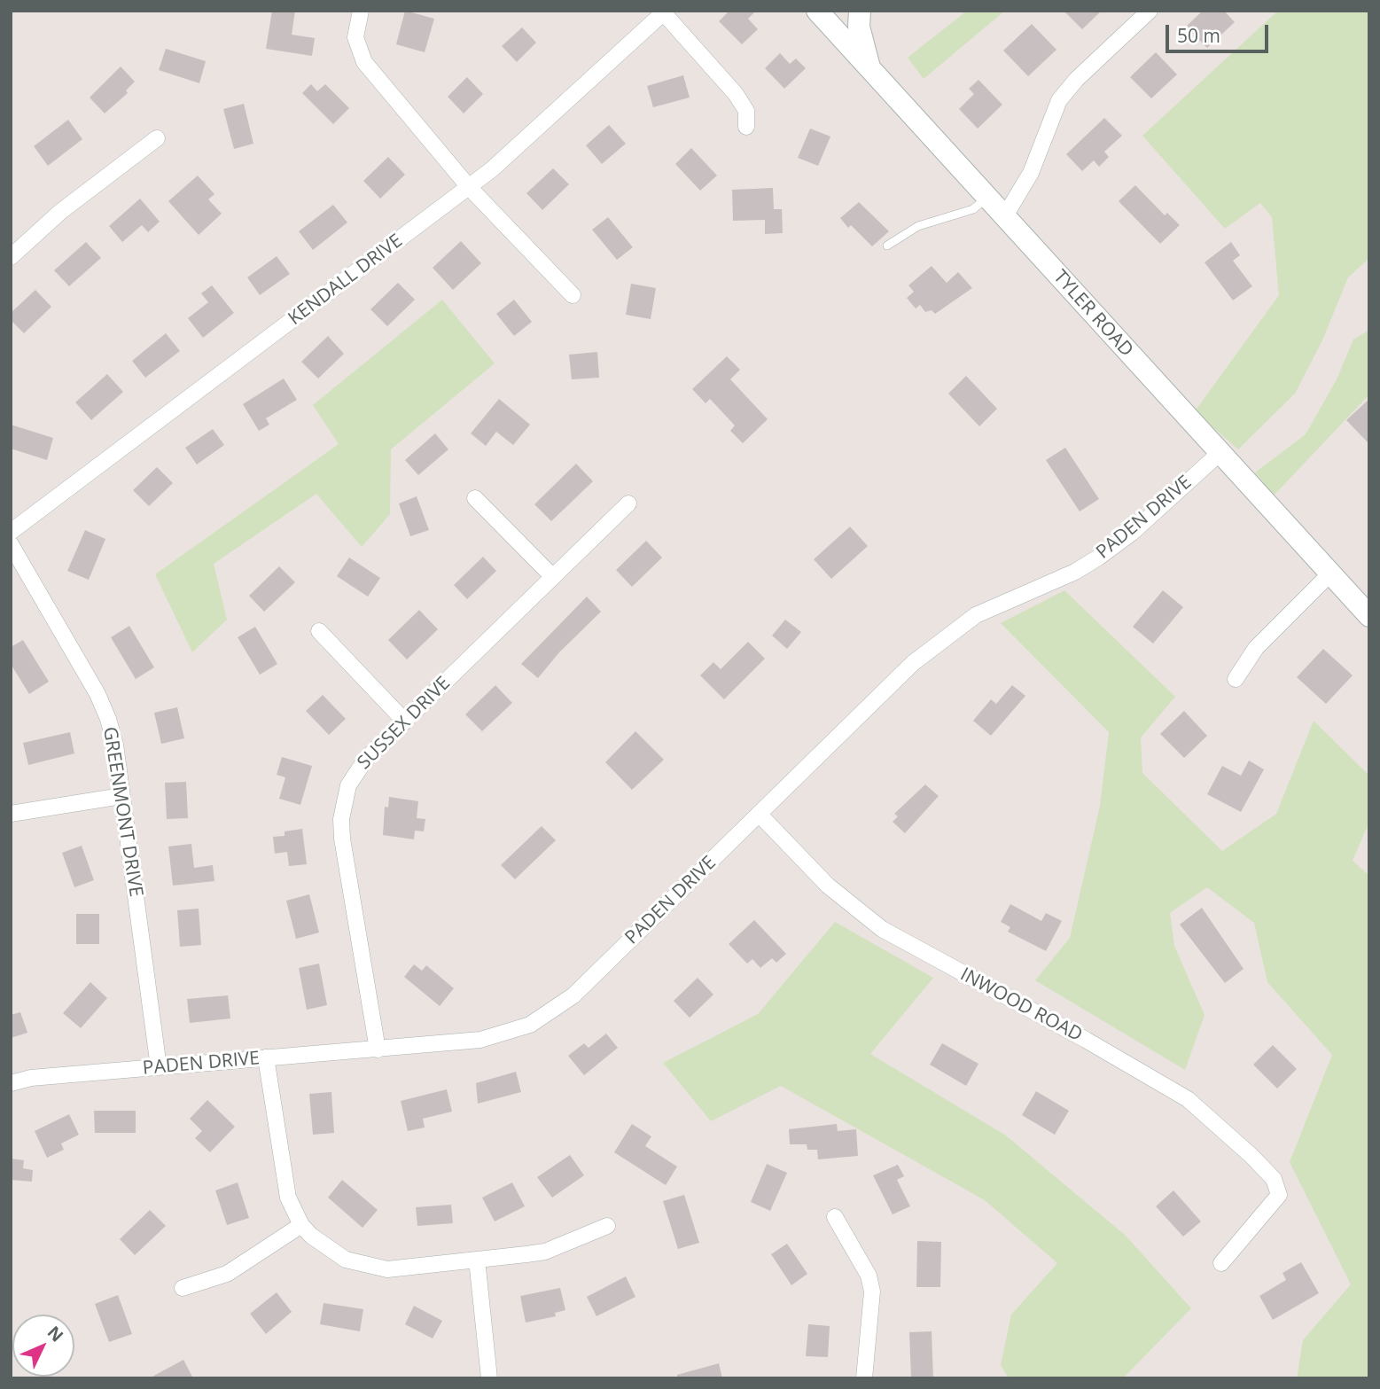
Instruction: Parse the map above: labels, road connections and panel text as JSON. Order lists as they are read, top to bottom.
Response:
{
  "streets": {
    "street": [
      "KENDALL DRIVE",
      "TYLER ROAD",
      "PADEN DRIVE",
      "SUSSEX DRIVE",
      "GREENMONT DRIVE",
      "INWOOD ROAD"
    ]
  },
  "crossings": [
    ["TYLER ROAD", "PADEN DRIVE"],
    ["PADEN DRIVE", "SUSSEX DRIVE"],
    ["PADEN DRIVE", "GREENMONT DRIVE"],
    ["PADEN DRIVE", "INWOOD ROAD"]
  ],
  "scale_bar": "50 m",
  "north": "top right"
}
